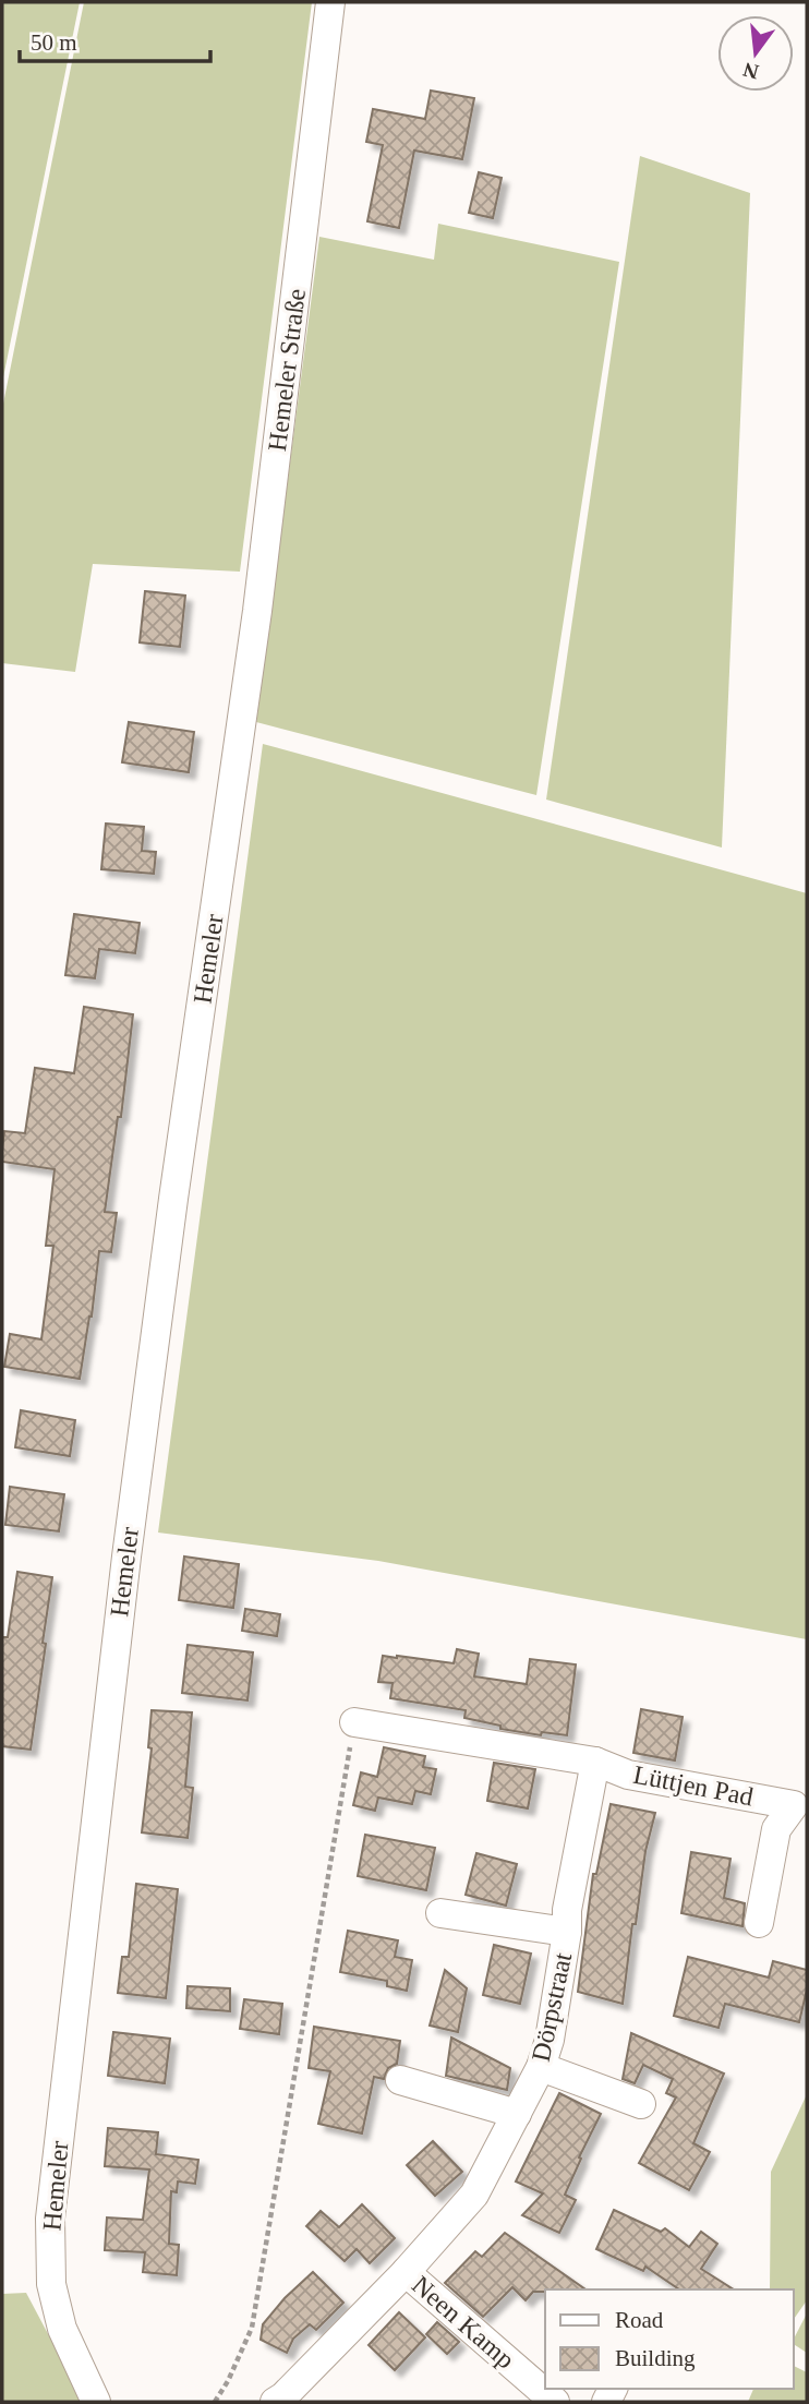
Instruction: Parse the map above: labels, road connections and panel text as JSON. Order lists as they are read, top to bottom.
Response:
{
  "streets": {
    "street": [
      "Hemeler Straße",
      "Hemeler",
      "Lüttjen Pad",
      "Dörpstraat",
      "Neen Kamp"
    ]
  },
  "crossings": [
    ["Hemeler Straße", "Hemeler"],
    ["Lüttjen Pad", "Dörpstraat"],
    ["Dörpstraat", "Neen Kamp"]
  ],
  "legend": ["Road", "Building"],
  "scale_bar": "50 m",
  "north": "bottom"
}
